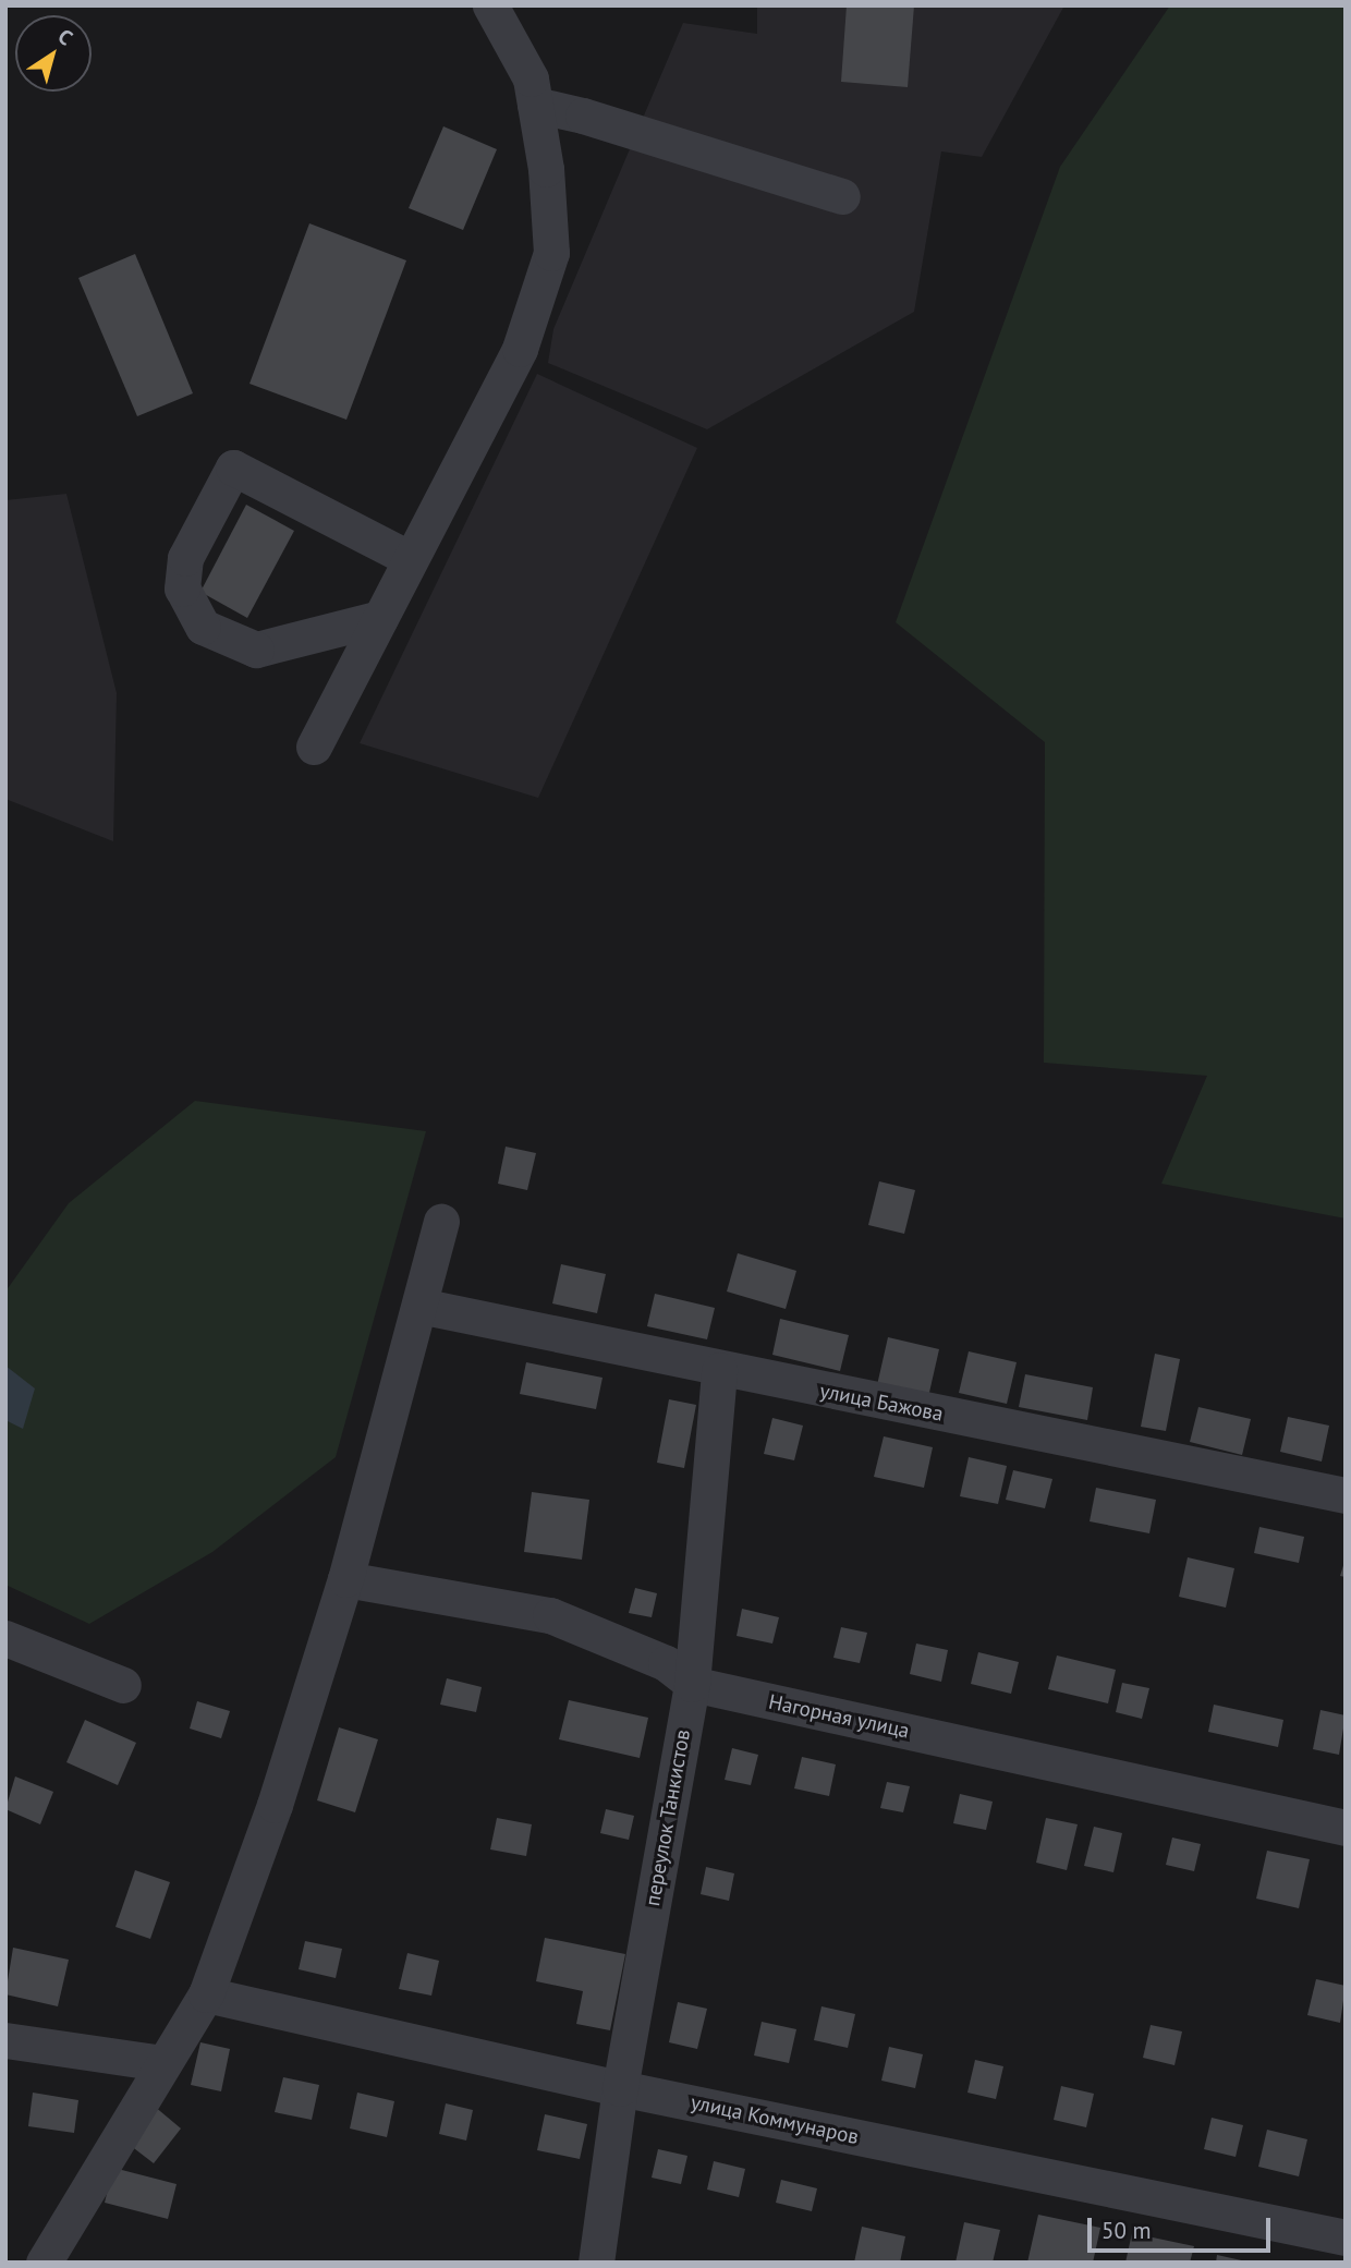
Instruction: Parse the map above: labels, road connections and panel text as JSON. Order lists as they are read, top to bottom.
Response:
{
  "streets": {
    "street": [
      "улица Бажова",
      "Нагорная улица",
      "переулок Танкистов",
      "улица Коммунаров"
    ]
  },
  "crossings": [
    ["улица Бажова", "переулок Танкистов"],
    ["Нагорная улица", "переулок Танкистов"],
    ["переулок Танкистов", "улица Коммунаров"]
  ],
  "scale_bar": "50 m",
  "north": "top right"
}
